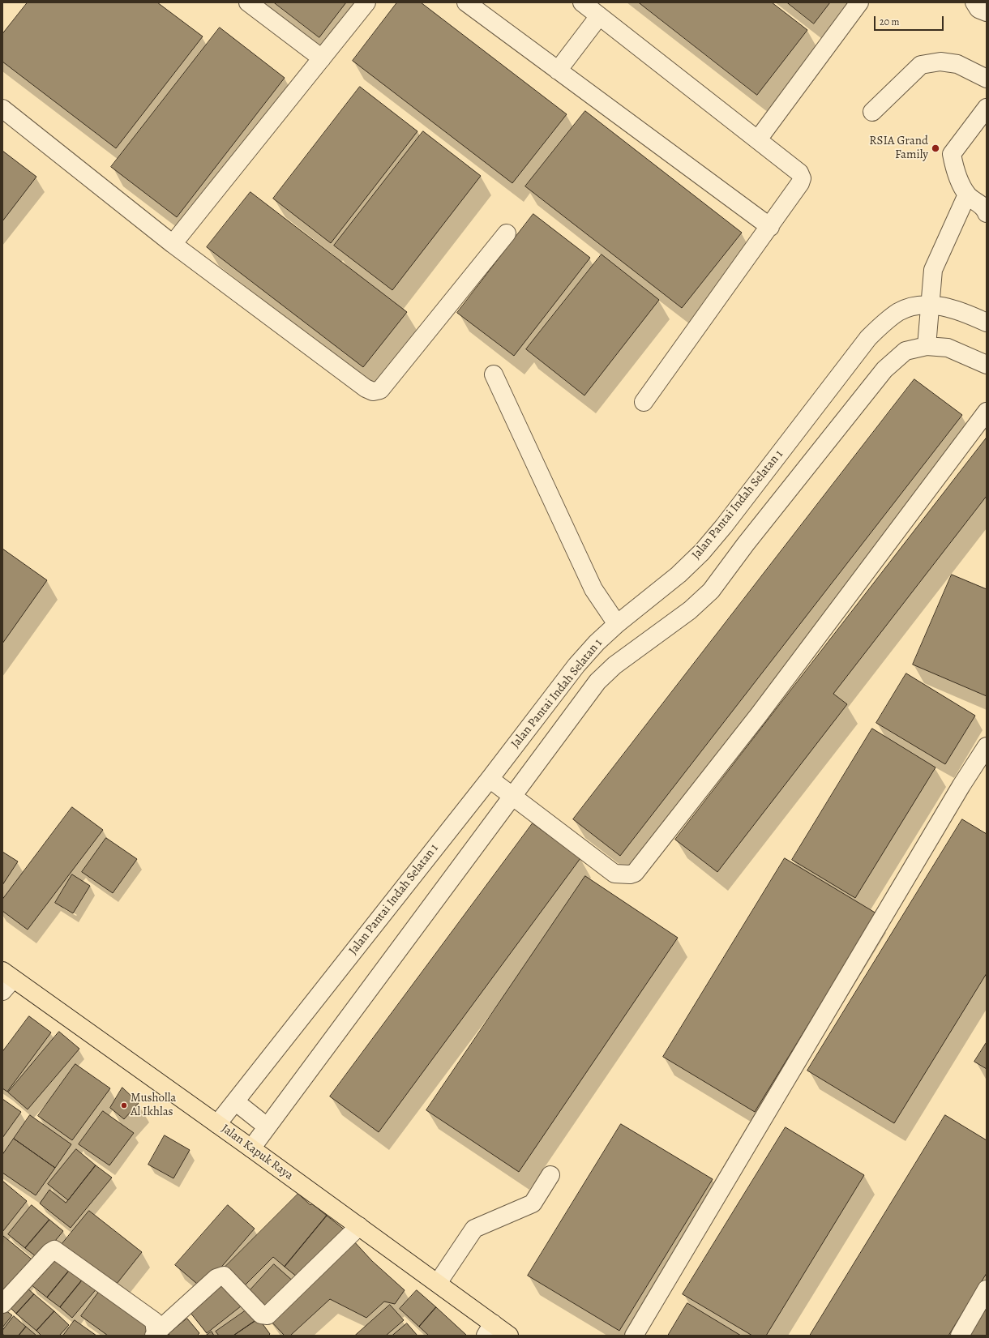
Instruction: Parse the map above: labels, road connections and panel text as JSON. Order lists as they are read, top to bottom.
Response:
{
  "streets": {
    "main road": ["Jalan Kapuk Raya"],
    "street": ["Jalan Pantai Indah Selatan 1"]
  },
  "crossings": [
    ["Jalan Pantai Indah Selatan 1", "Jalan Kapuk Raya"]
  ],
  "places": ["RSIA Grand Family", "Musholla Al Ikhlas"],
  "scale_bar": "20 m"
}
